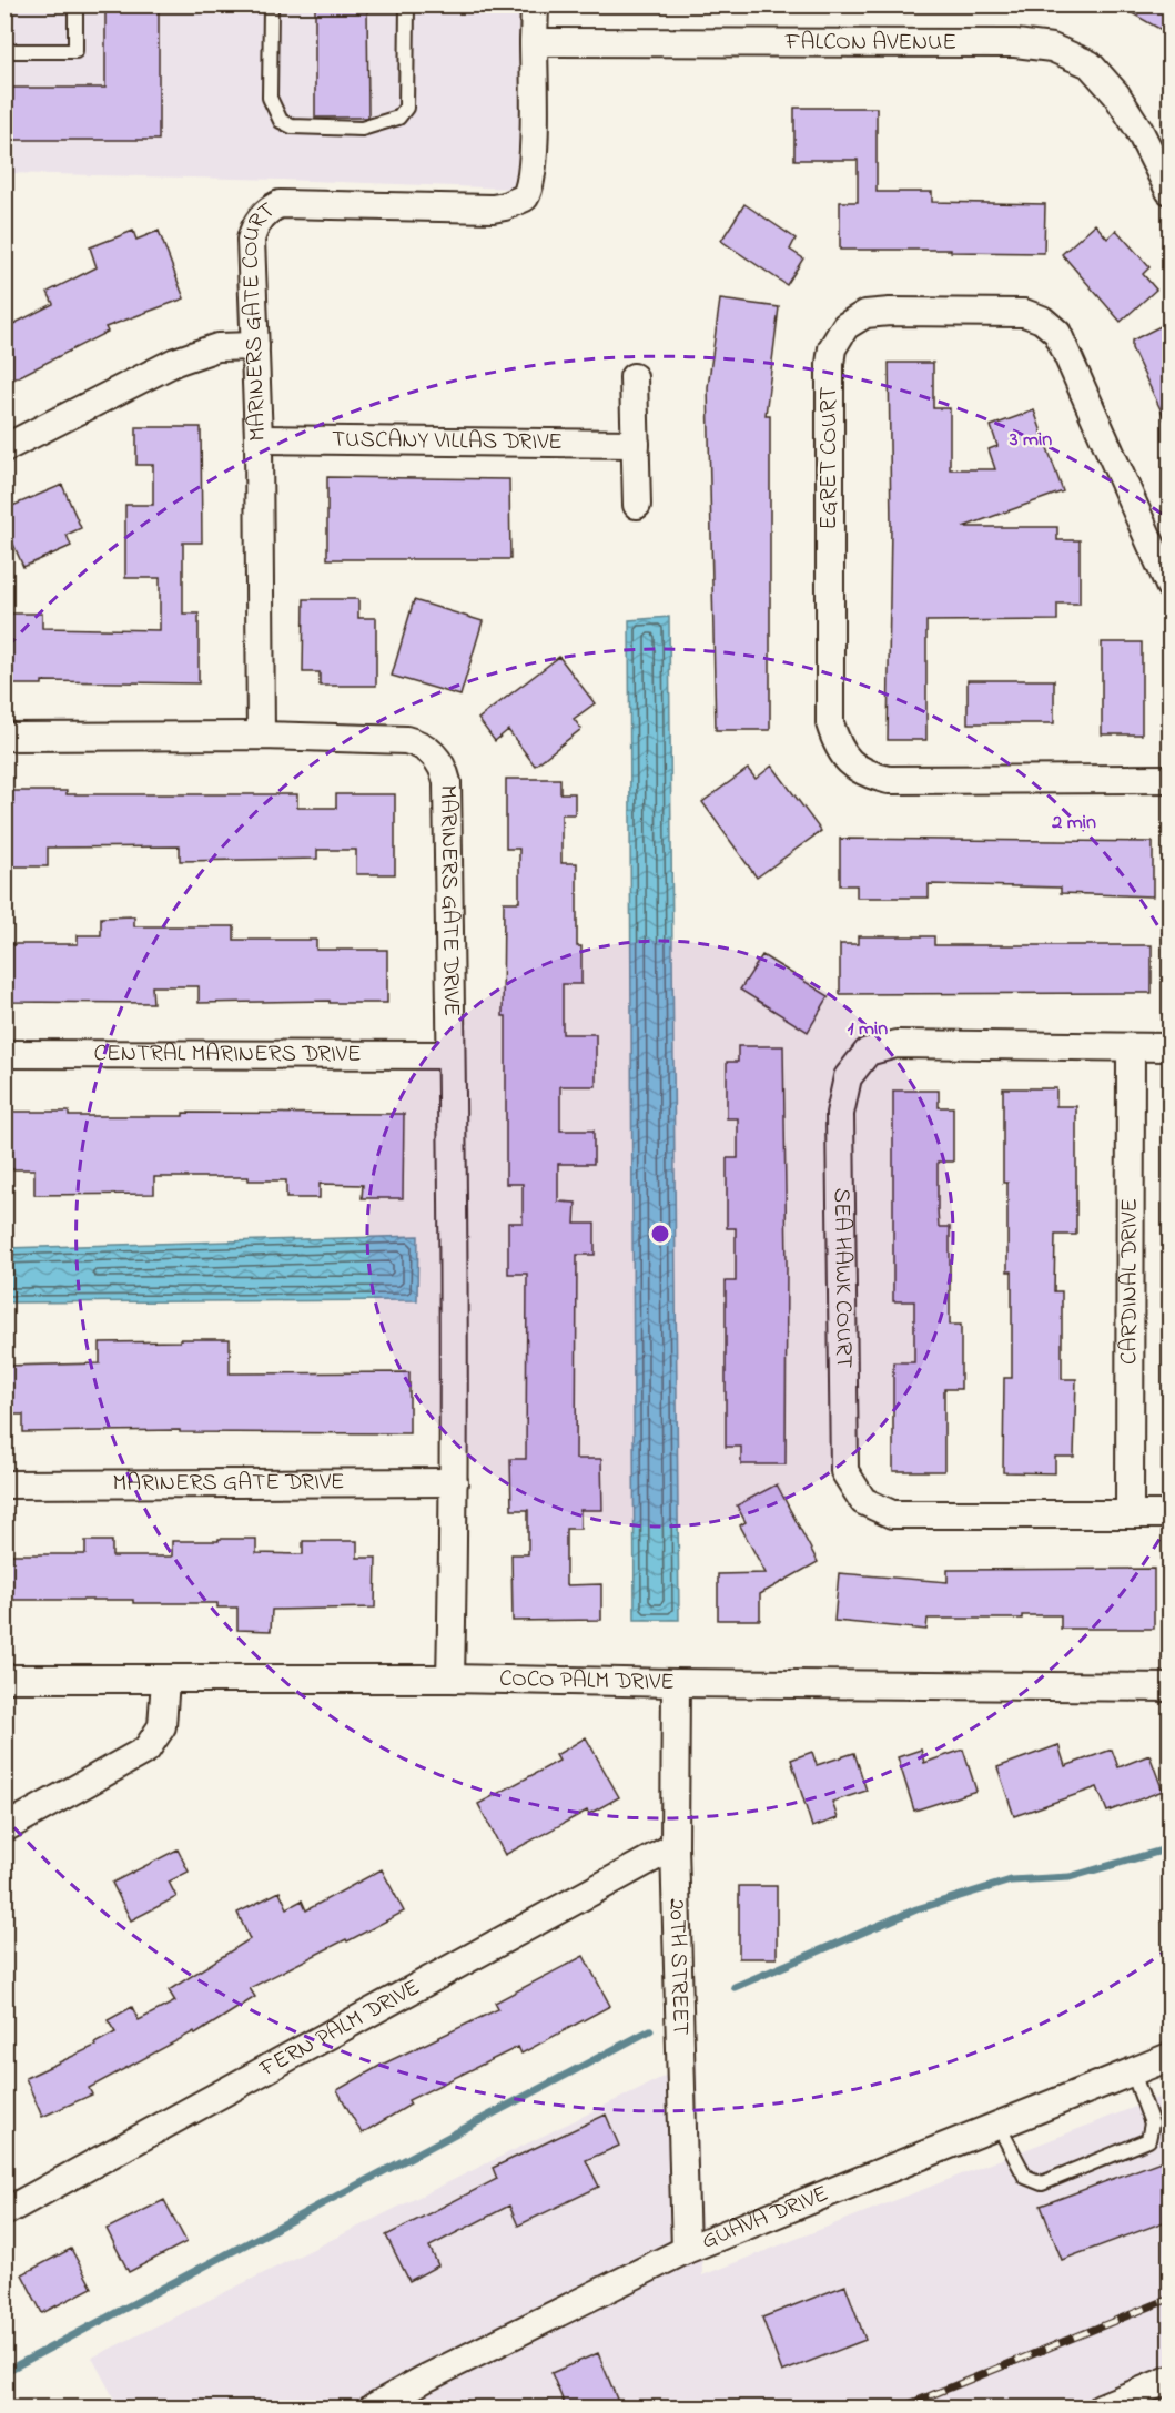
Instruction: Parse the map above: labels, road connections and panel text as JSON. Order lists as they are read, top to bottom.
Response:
{
  "streets": {
    "street": [
      "FALCON AVENUE",
      "MARINERS GATE COURT",
      "TUSCANY VILLAS DRIVE",
      "EGRET COURT",
      "MARINERS GATE DRIVE",
      "CENTRAL MARINERS DRIVE",
      "SEA HAWK COURT",
      "CARDINAL DRIVE",
      "COCO PALM DRIVE",
      "20TH STREET",
      "FERN PALM DRIVE",
      "GUAVA DRIVE"
    ]
  },
  "crossings": [
    ["FALCON AVENUE", "MARINERS GATE COURT"],
    ["MARINERS GATE COURT", "TUSCANY VILLAS DRIVE"],
    ["MARINERS GATE COURT", "MARINERS GATE DRIVE"],
    ["MARINERS GATE DRIVE", "CENTRAL MARINERS DRIVE"],
    ["MARINERS GATE DRIVE", "COCO PALM DRIVE"],
    ["SEA HAWK COURT", "CARDINAL DRIVE"],
    ["COCO PALM DRIVE", "20TH STREET"],
    ["20TH STREET", "FERN PALM DRIVE"],
    ["20TH STREET", "GUAVA DRIVE"]
  ],
  "rings": ["3 min", "2 min", "1 min"]
}
